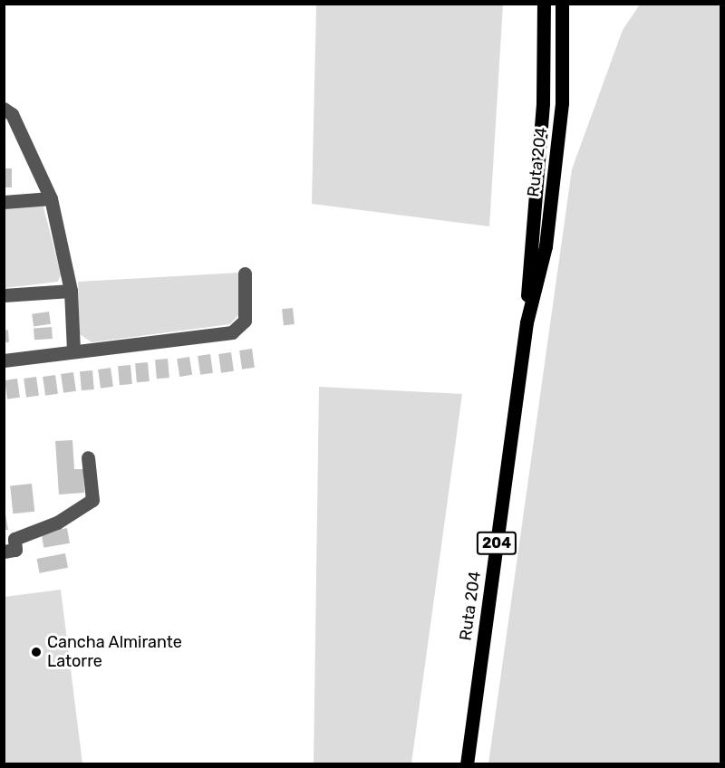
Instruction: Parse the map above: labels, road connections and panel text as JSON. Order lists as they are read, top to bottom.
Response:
{
  "streets": {
    "main road": ["Ruta 204", "204"]
  },
  "places": ["Cancha Almirante Latorre"]
}
